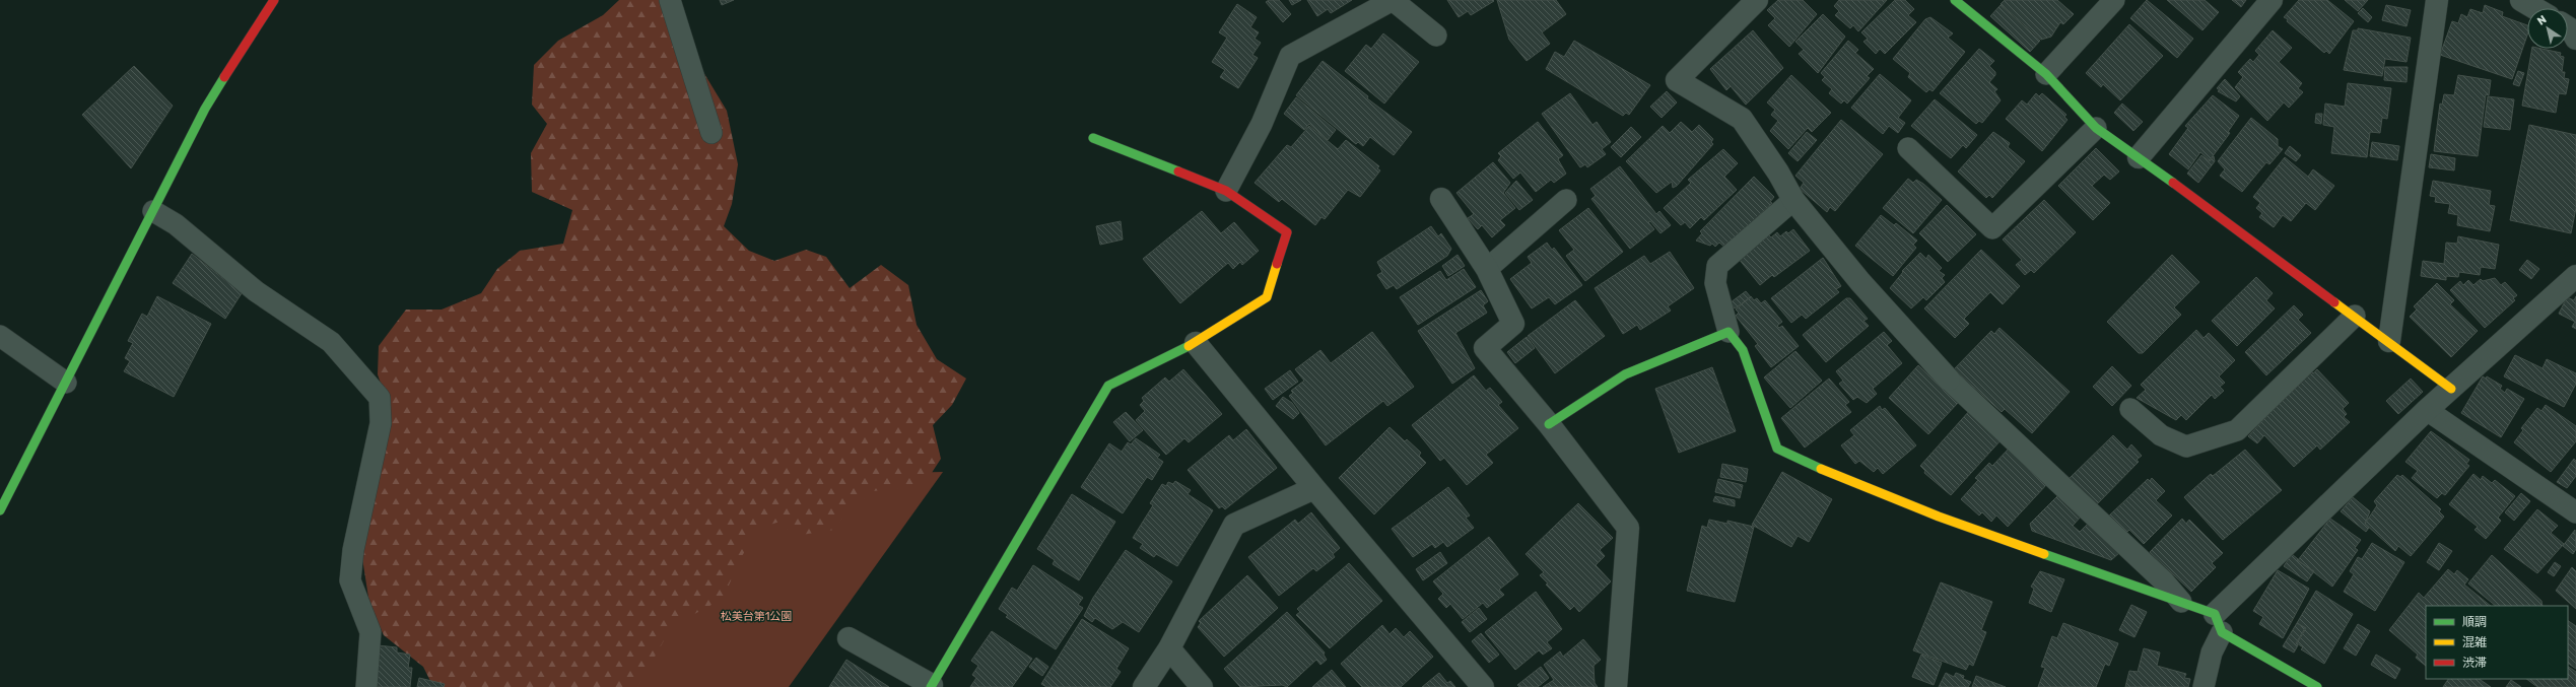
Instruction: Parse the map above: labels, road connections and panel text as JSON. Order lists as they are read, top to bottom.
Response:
{
  "parks": ["松美台第1公園"],
  "legend": ["順調", "混雑", "渋滞"],
  "north": "top left"
}
